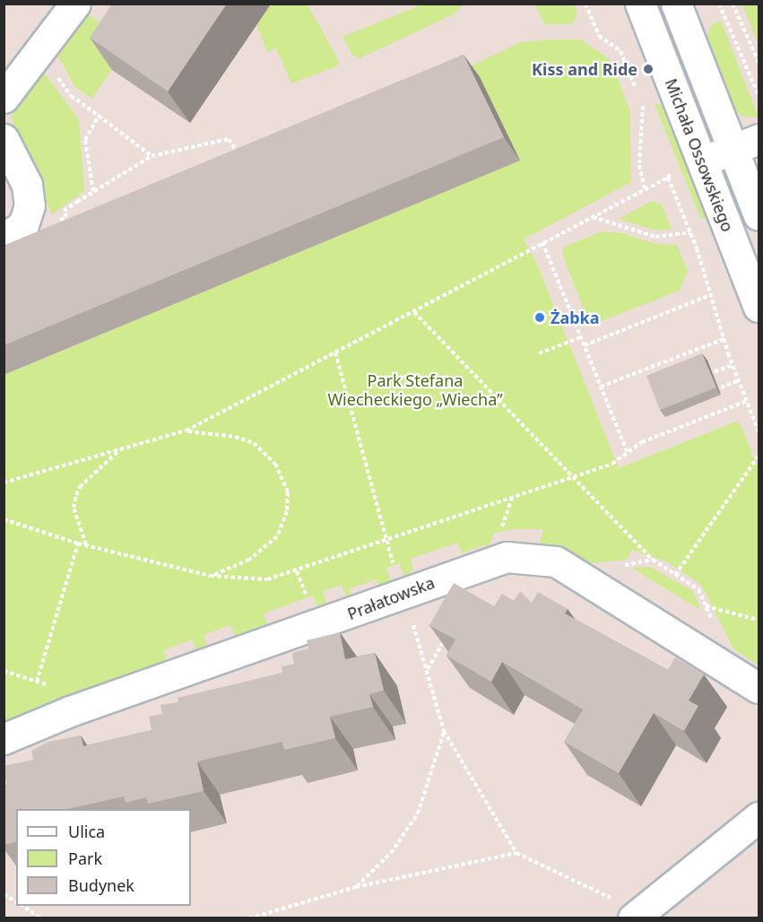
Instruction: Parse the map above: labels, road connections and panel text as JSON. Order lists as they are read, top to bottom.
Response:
{
  "streets": {
    "street": ["Michała Ossowskiego", "Prałatowska"]
  },
  "parks": ["Park Stefana Wiecheckiego „Wiecha”"],
  "places": ["Kiss and Ride", "Żabka"],
  "legend": ["Ulica", "Park", "Budynek"]
}
